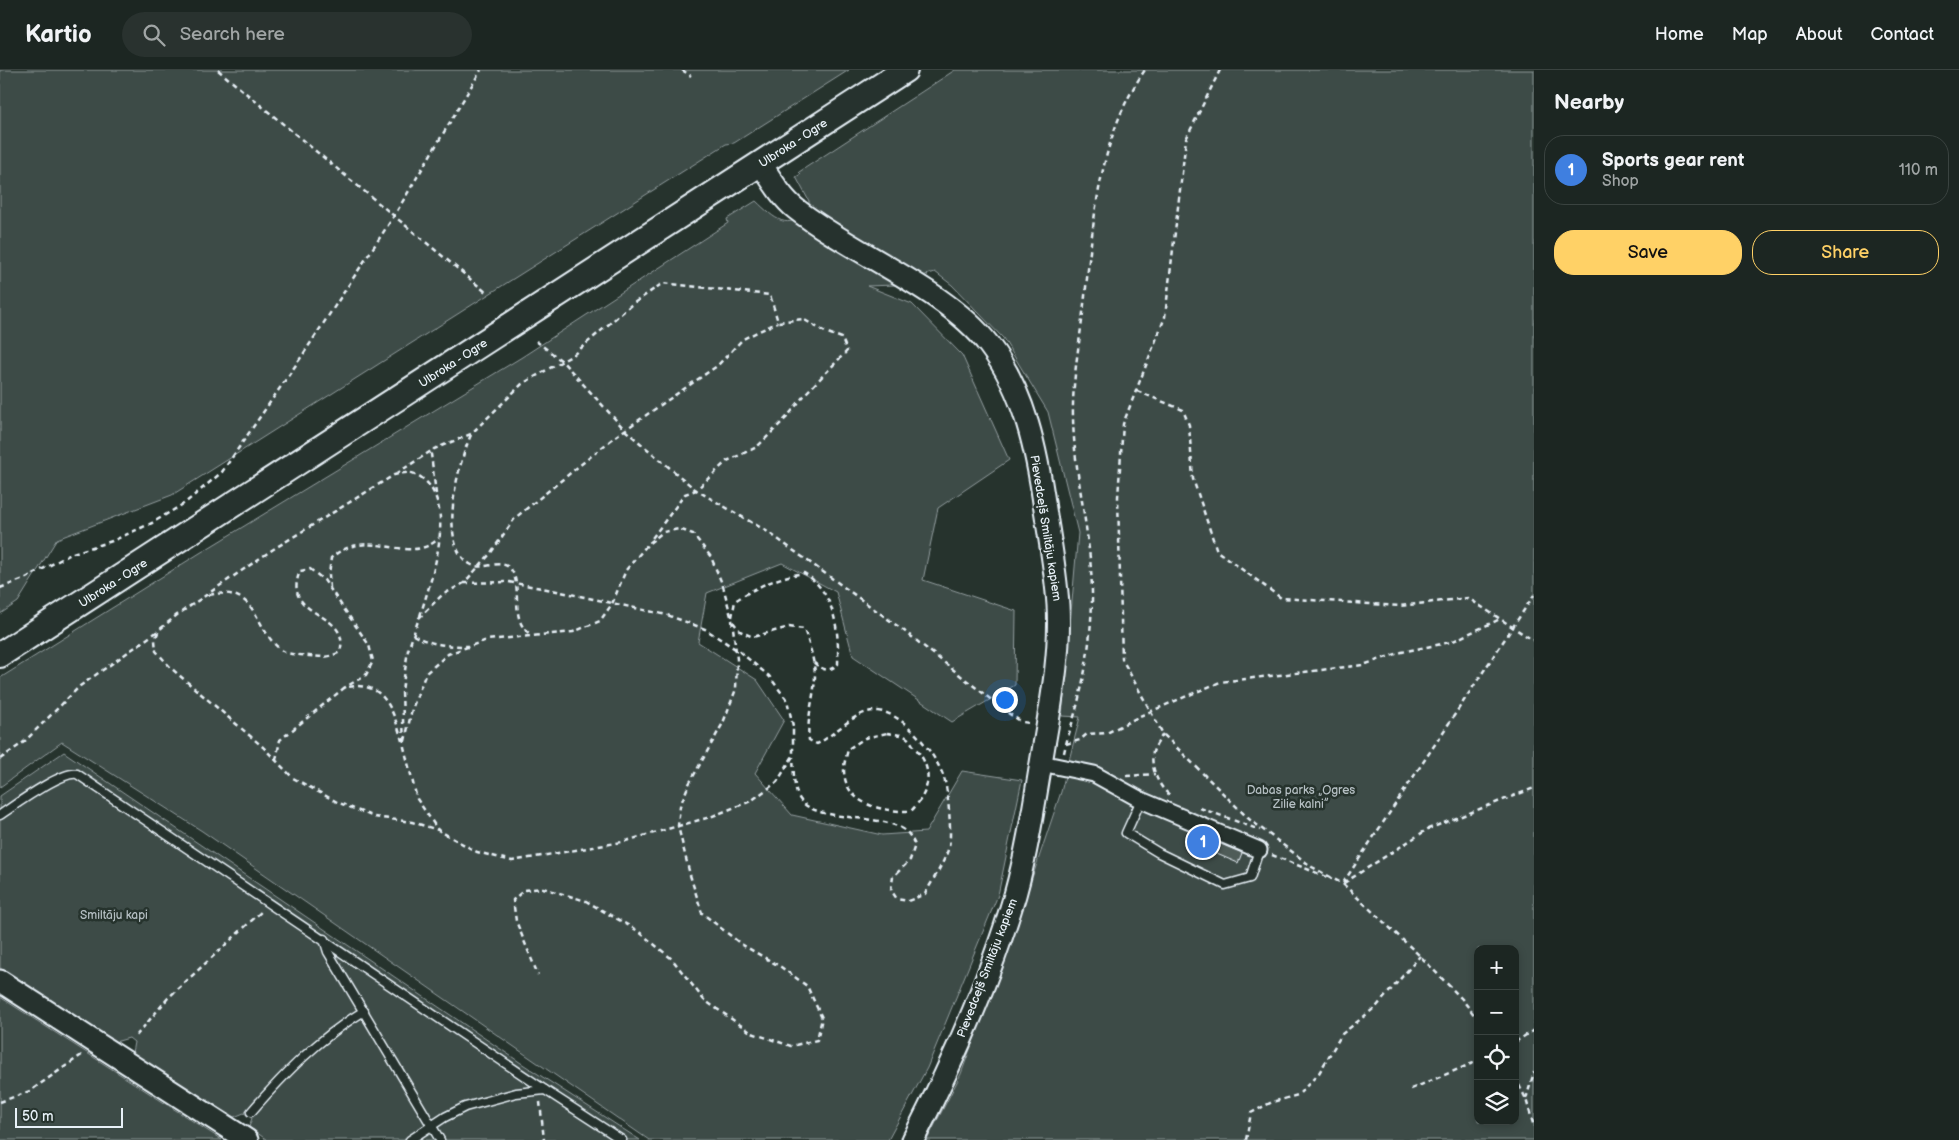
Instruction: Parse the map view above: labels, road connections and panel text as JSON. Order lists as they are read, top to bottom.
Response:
{
  "streets": {
    "main road": ["Ulbroka - Ogre"],
    "street": ["Pievedceļš Smiltāju kapiem"]
  },
  "crossings": [
    ["Ulbroka - Ogre", "Pievedceļš Smiltāju kapiem"]
  ],
  "parks": ["Dabas parks „Ogres Zilie kalni”", "Smiltāju kapi"],
  "scale_bar": "50 m",
  "page": {
    "header": "Kartio",
    "search": "Search here",
    "nav": [
      "Home",
      "Map",
      "About",
      "Contact"
    ],
    "heading": "Nearby",
    "list": [
      {
        "mark": "1",
        "name": "Sports gear rent",
        "note": "Shop",
        "value": "110 m"
      }
    ],
    "buttons": ["Save", "Share"],
    "pins": "1",
    "map_buttons": ["+", "−"],
    "scale": "50 m"
  }
}
